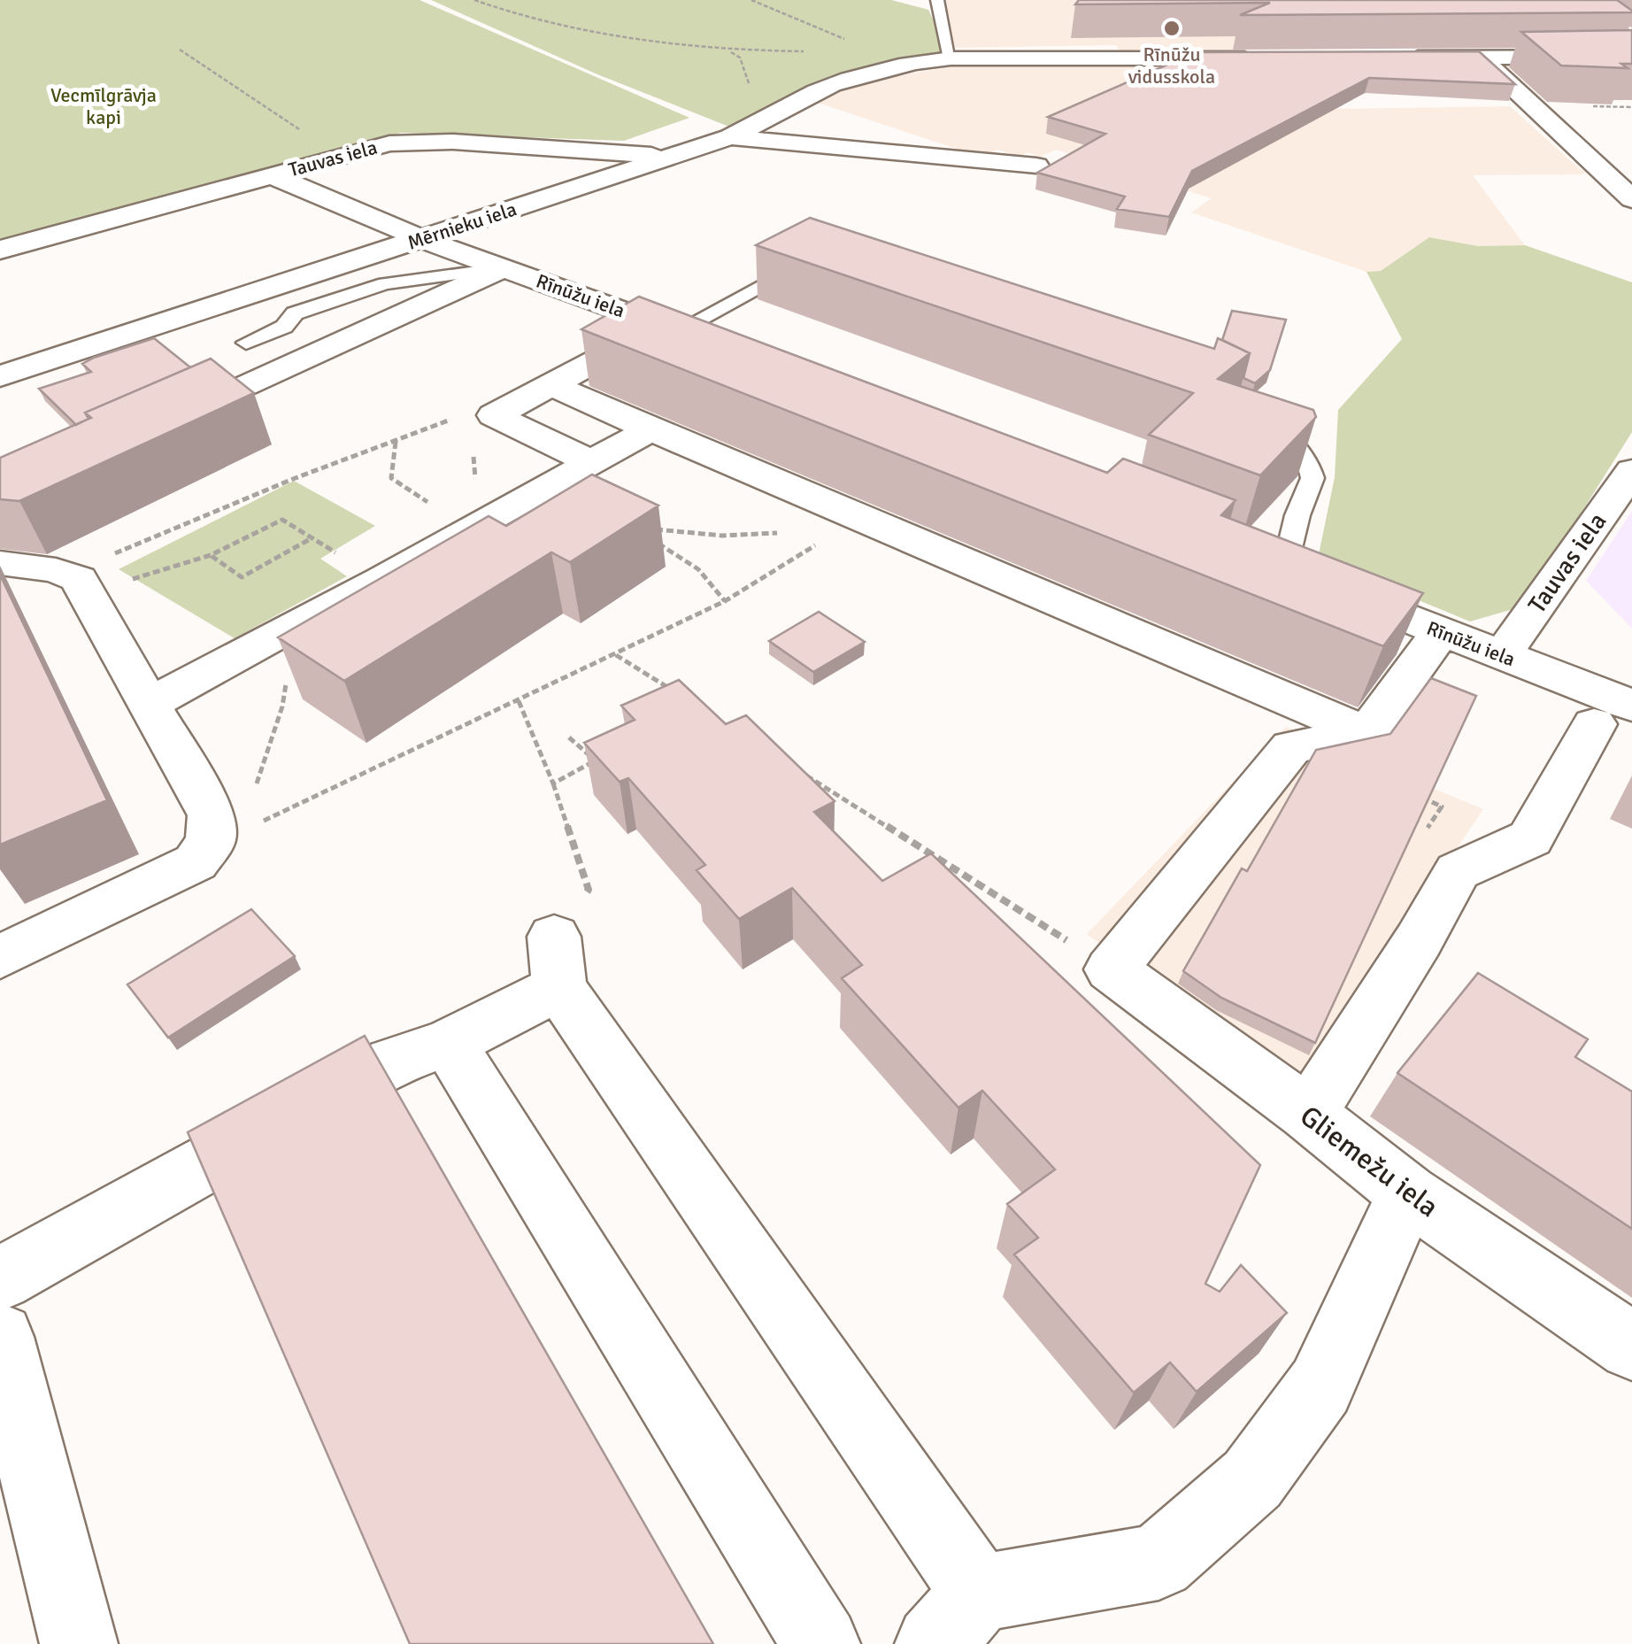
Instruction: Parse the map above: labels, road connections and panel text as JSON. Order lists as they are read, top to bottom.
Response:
{
  "streets": {
    "street": [
      "Tauvas iela",
      "Mērnieku iela",
      "Rīnūžu iela",
      "Gliemežu iela"
    ]
  },
  "crossings": [
    ["Tauvas iela", "Mērnieku iela"],
    ["Tauvas iela", "Rīnūžu iela"],
    ["Mērnieku iela", "Rīnūžu iela"]
  ],
  "parks": ["Vecmīlgrāvja kapi"],
  "places": ["Rīnūžu vidusskola"]
}
